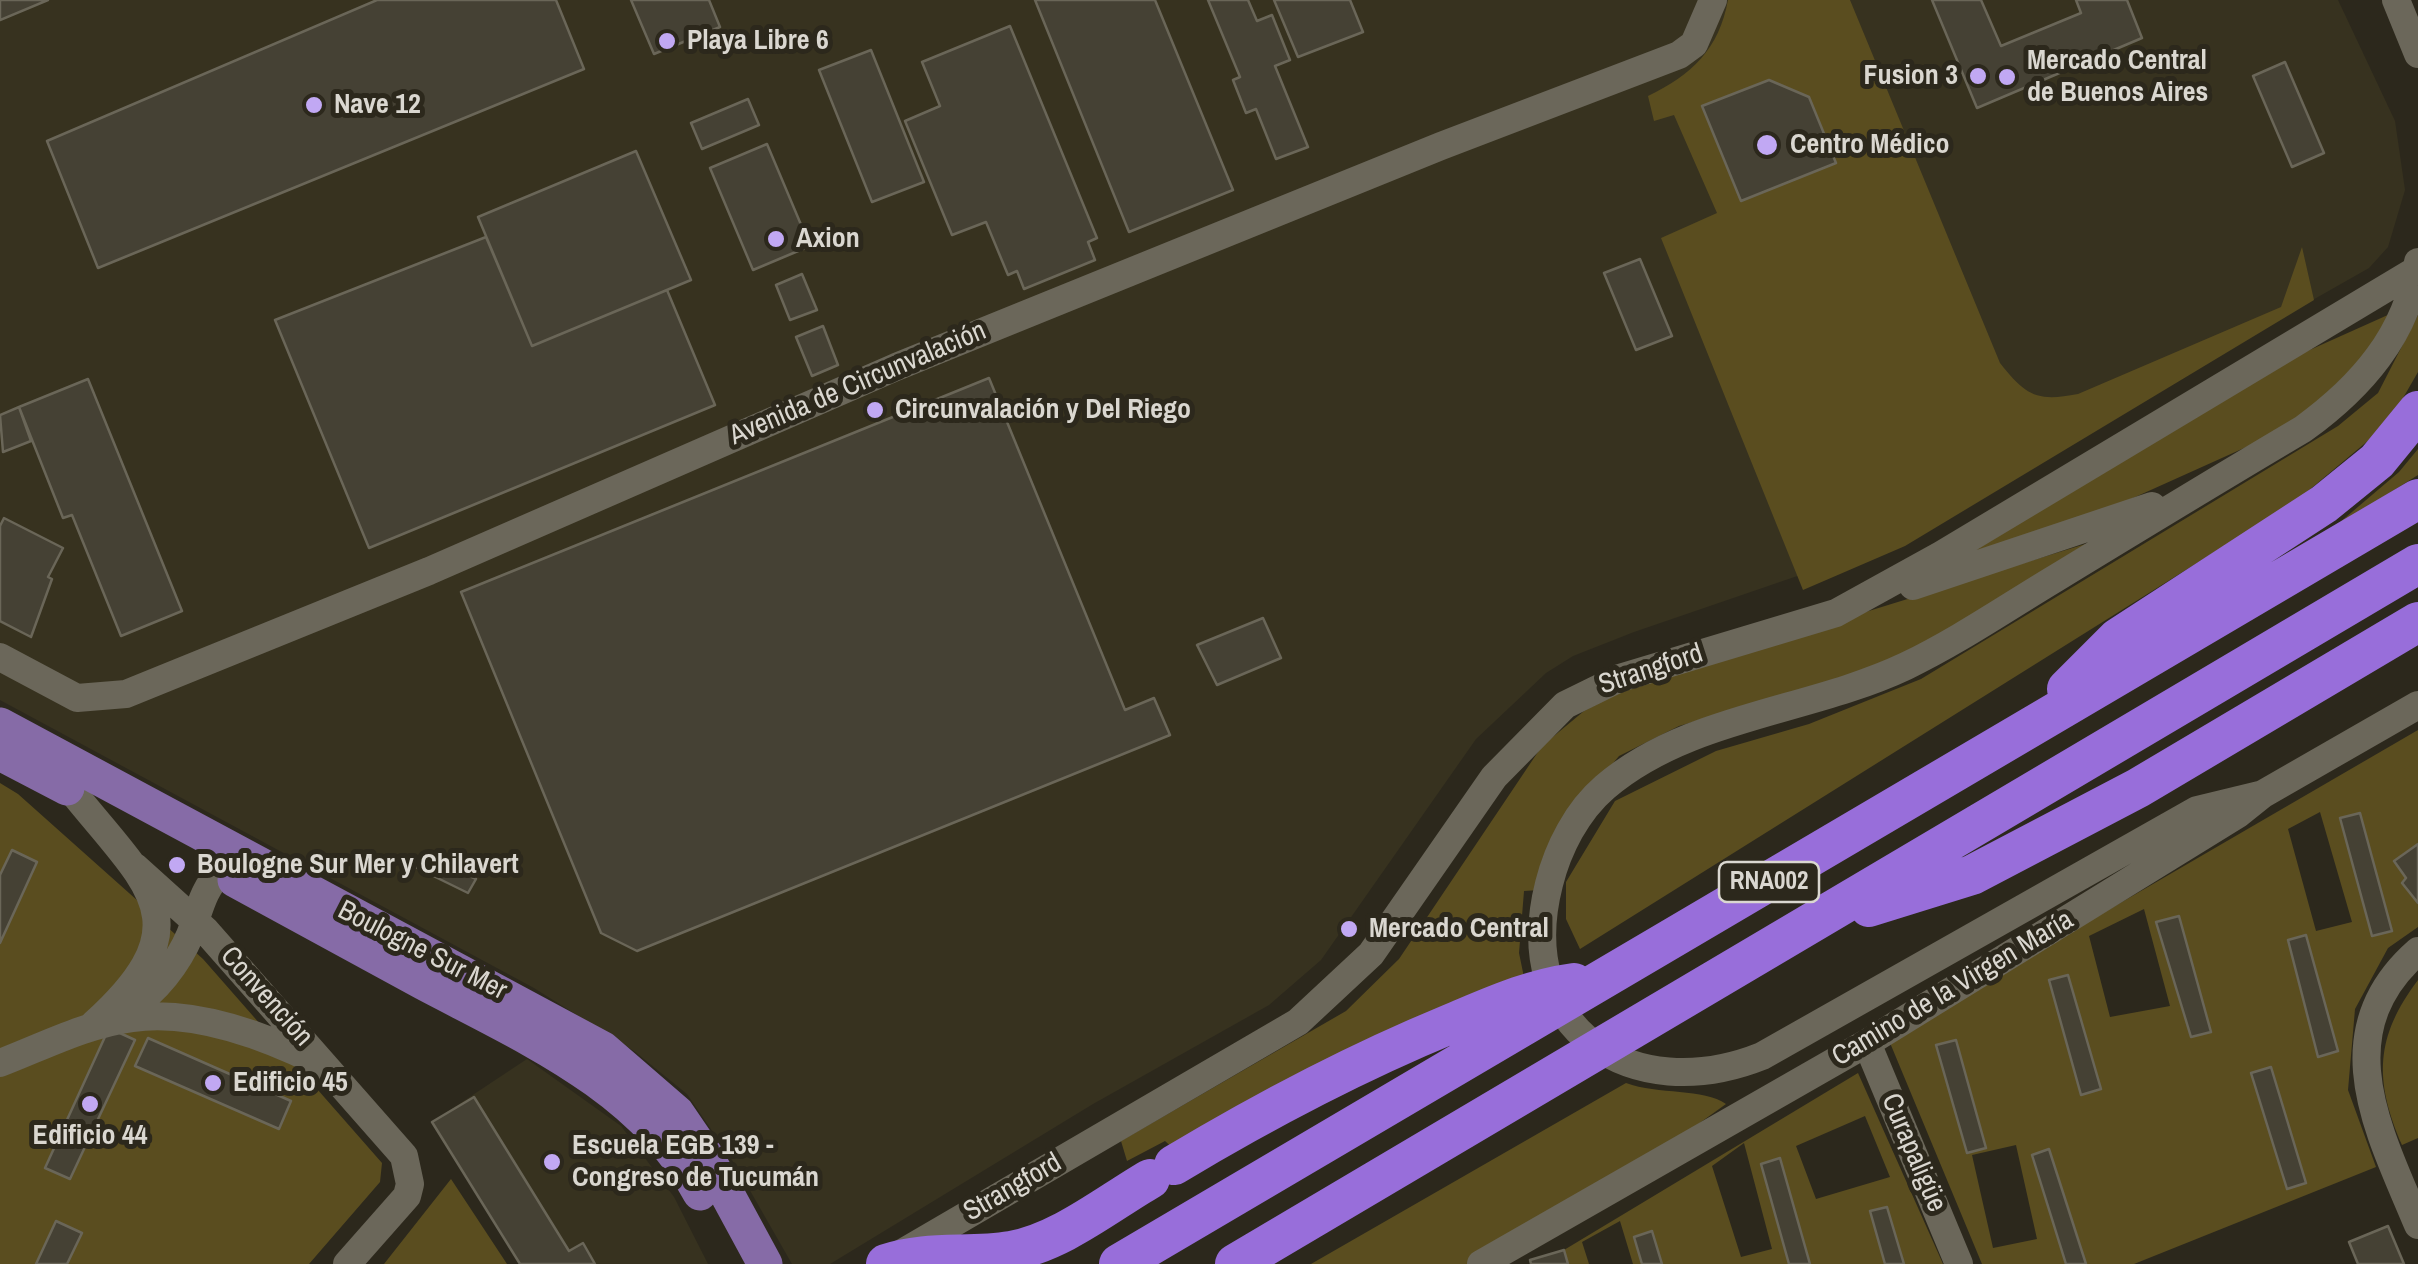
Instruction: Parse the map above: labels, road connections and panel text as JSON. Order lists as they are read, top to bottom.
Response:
{
  "streets": {
    "highway": ["RNA002"],
    "main road": ["Boulogne Sur Mer"],
    "street": [
      "Avenida de Circunvalación",
      "Strangford",
      "Camino de la Virgen María",
      "Convención",
      "Curapaligüe"
    ]
  },
  "crossings": [
    ["Camino de la Virgen María", "Curapaligüe"]
  ],
  "places": [
    "Playa Libre 6",
    "Fusion 3",
    "Mercado Central de Buenos Aires",
    "Nave 12",
    "Centro Médico",
    "Axion",
    "Circunvalación y Del Riego",
    "Boulogne Sur Mer y Chilavert",
    "Mercado Central",
    "Edificio 45",
    "Edificio 44",
    "Escuela EGB 139 - Congreso de Tucumán"
  ]
}
